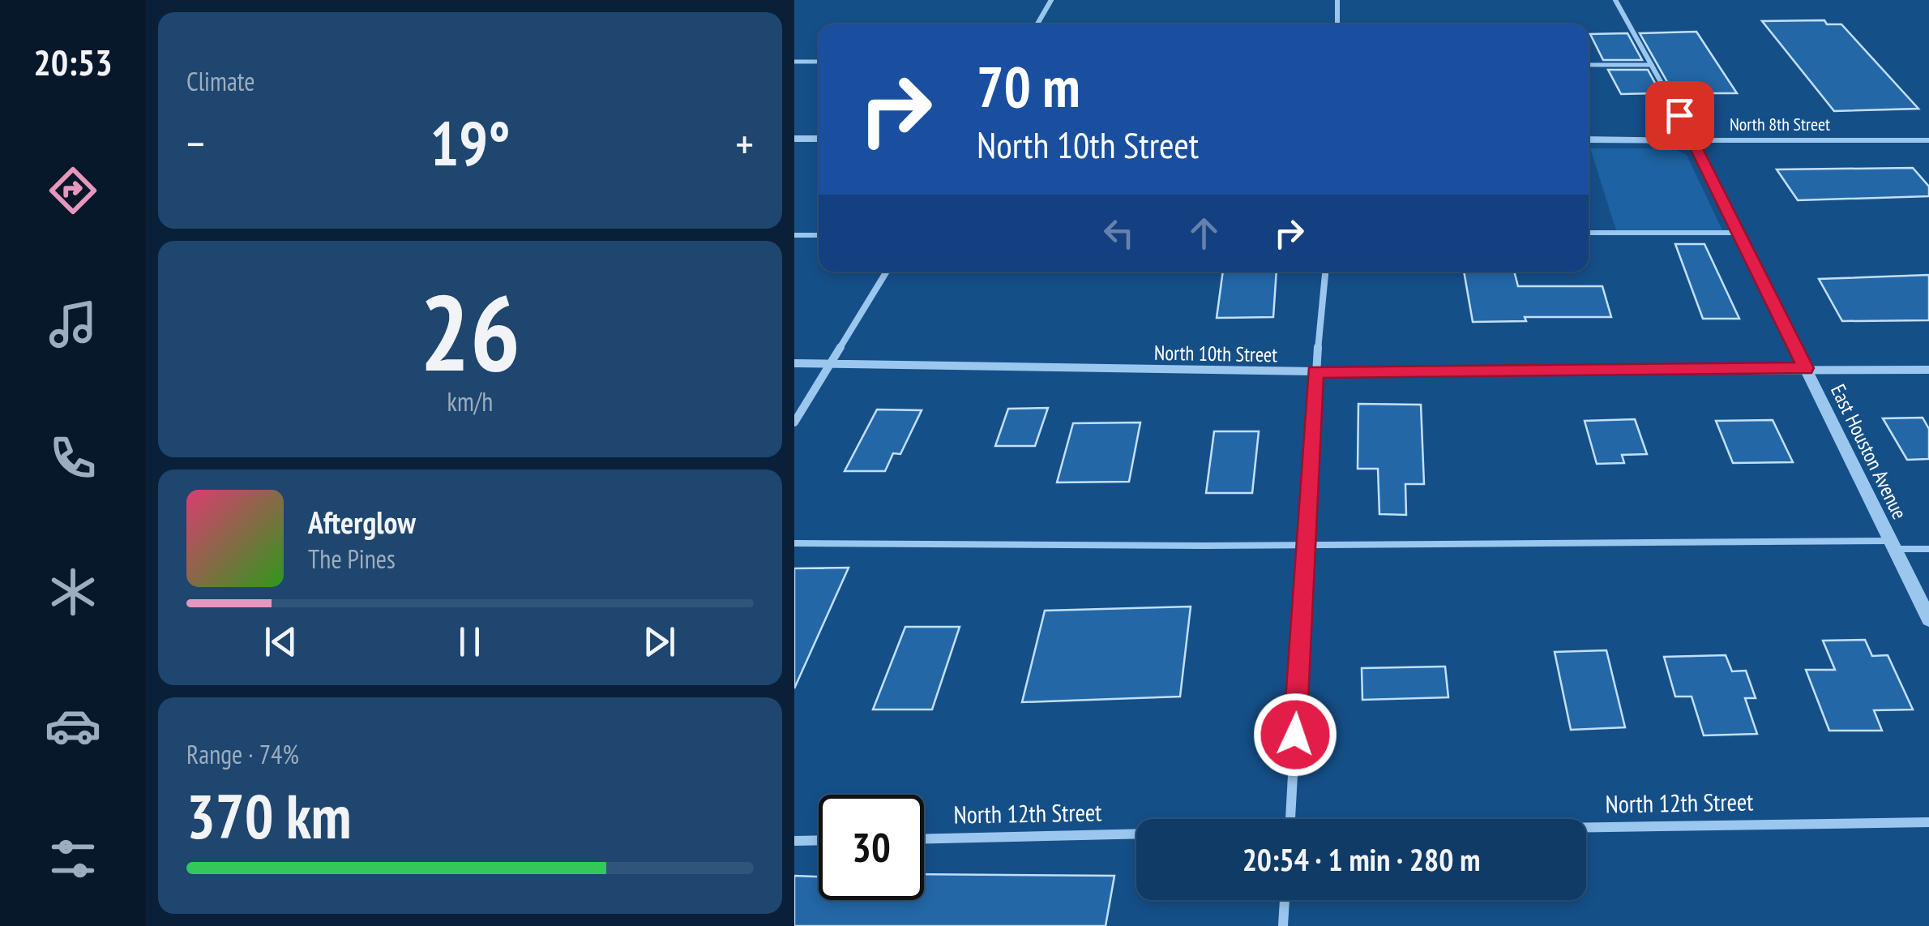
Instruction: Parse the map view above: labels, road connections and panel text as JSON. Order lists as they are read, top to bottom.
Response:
{
  "streets": {
    "street": [
      "North 8th Street",
      "North 10th Street",
      "East Houston Avenue",
      "North 12th Street"
    ]
  },
  "crossings": [
    ["North 8th Street", "East Houston Avenue"],
    ["North 10th Street", "East Houston Avenue"]
  ],
  "page": {
    "tabs": "20:53",
    "tile": [
      "Climate",
      ["26", "km/h"],
      ["Range · 74%", "370 km"]
    ],
    "turn": ["70 m", "North 10th Street"],
    "heat": ["−", "19°", "+"],
    "song": ["Afterglow", "The Pines"],
    "limit": "30",
    "trip": "20:54 · 1 min · 280 m"
  }
}
